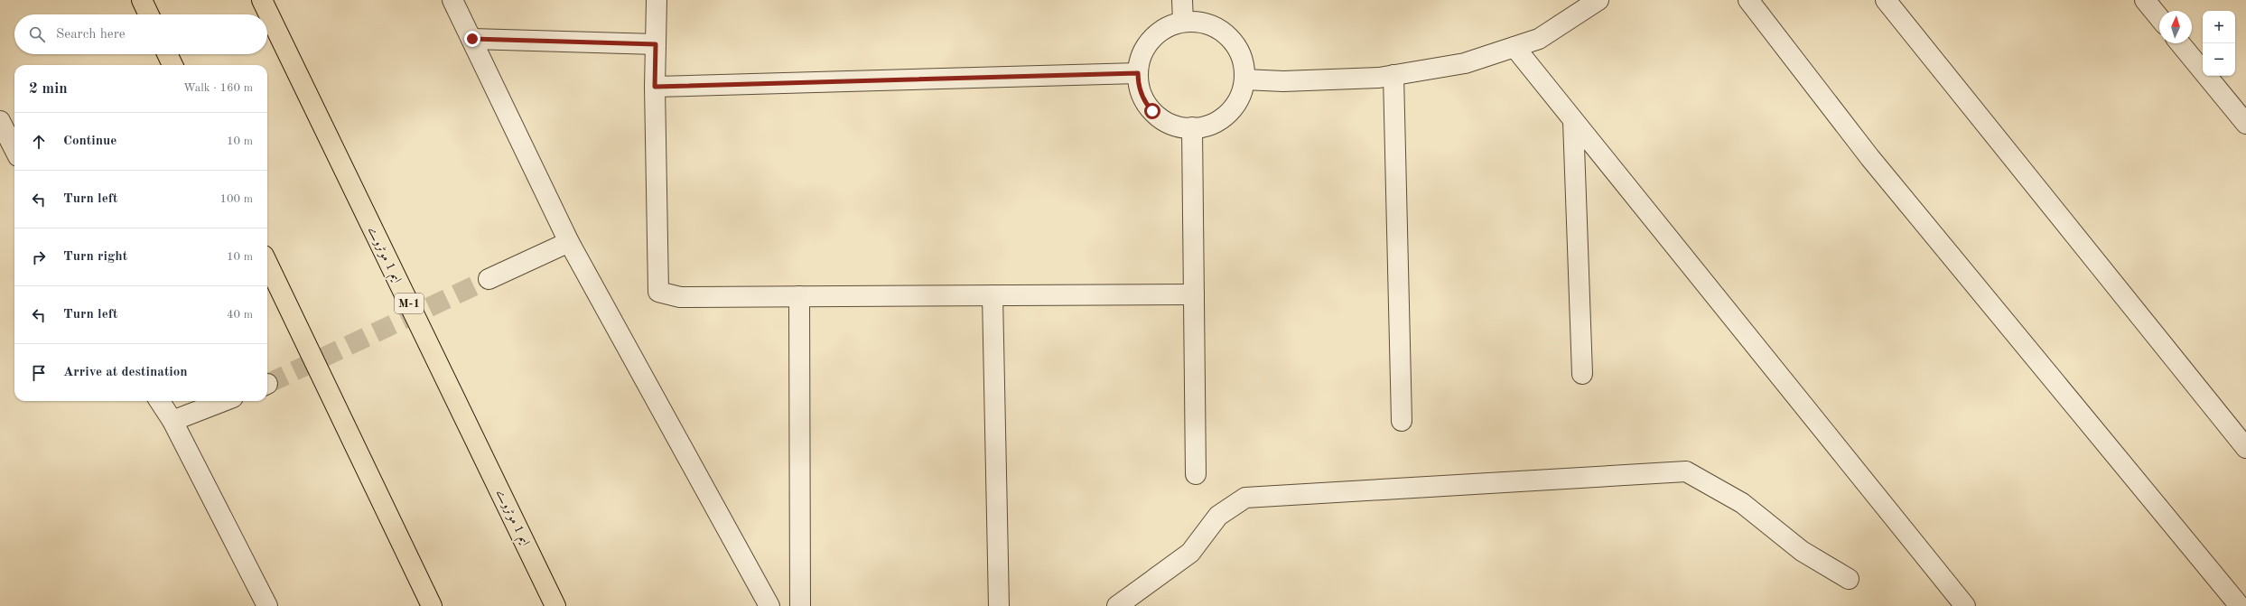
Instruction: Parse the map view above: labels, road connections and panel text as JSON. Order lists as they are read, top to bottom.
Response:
{
  "streets": {
    "highway": ["ایم 1 موٹروے", "M-1"]
  },
  "north": "top",
  "page": {
    "map_buttons": ["+", "−"],
    "search": "Search here",
    "heading": ["2 min", "Walk · 160 m"],
    "list": [
      ["Continue", "10 m"],
      ["Turn left", "100 m"],
      ["Turn right", "10 m"],
      ["Turn left", "40 m"],
      "Arrive at destination"
    ]
  }
}
